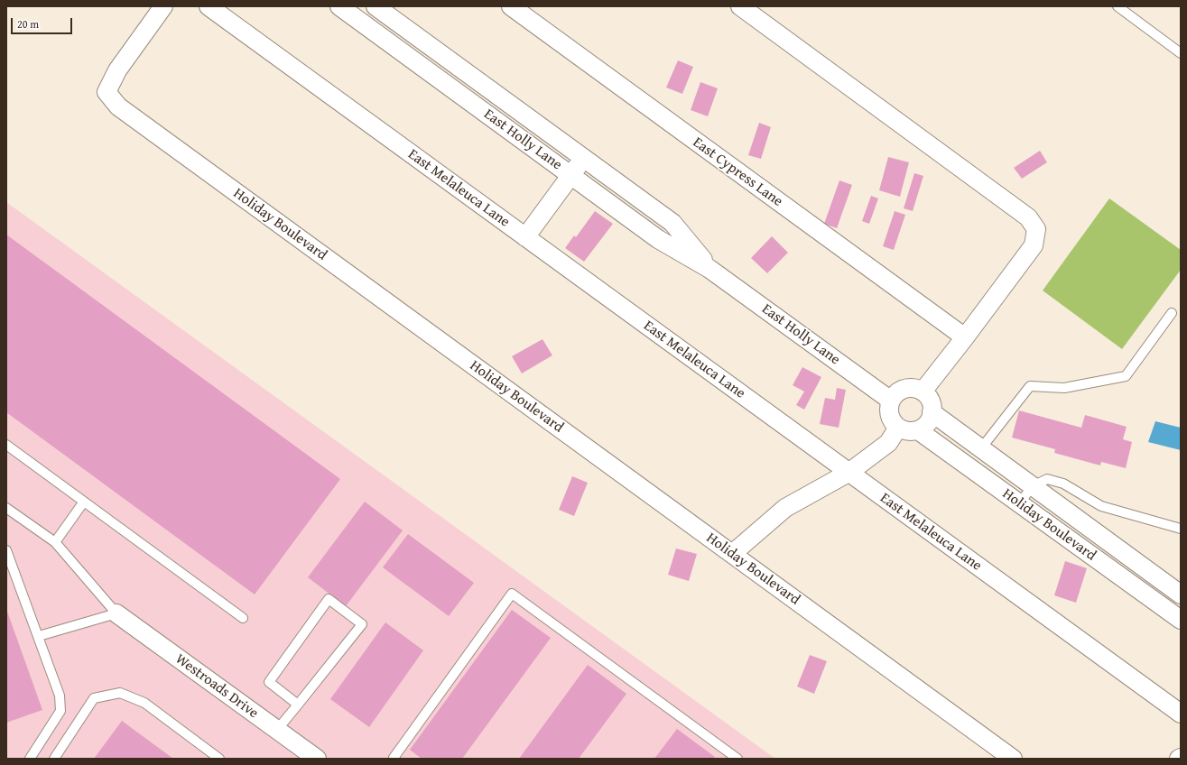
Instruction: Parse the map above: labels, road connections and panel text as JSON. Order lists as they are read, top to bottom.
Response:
{
  "streets": {
    "street": [
      "East Holly Lane",
      "East Cypress Lane",
      "East Melaleuca Lane",
      "Holiday Boulevard",
      "Westroads Drive"
    ]
  },
  "crossings": [
    ["East Holly Lane", "Holiday Boulevard"]
  ],
  "scale_bar": "20 m"
}
